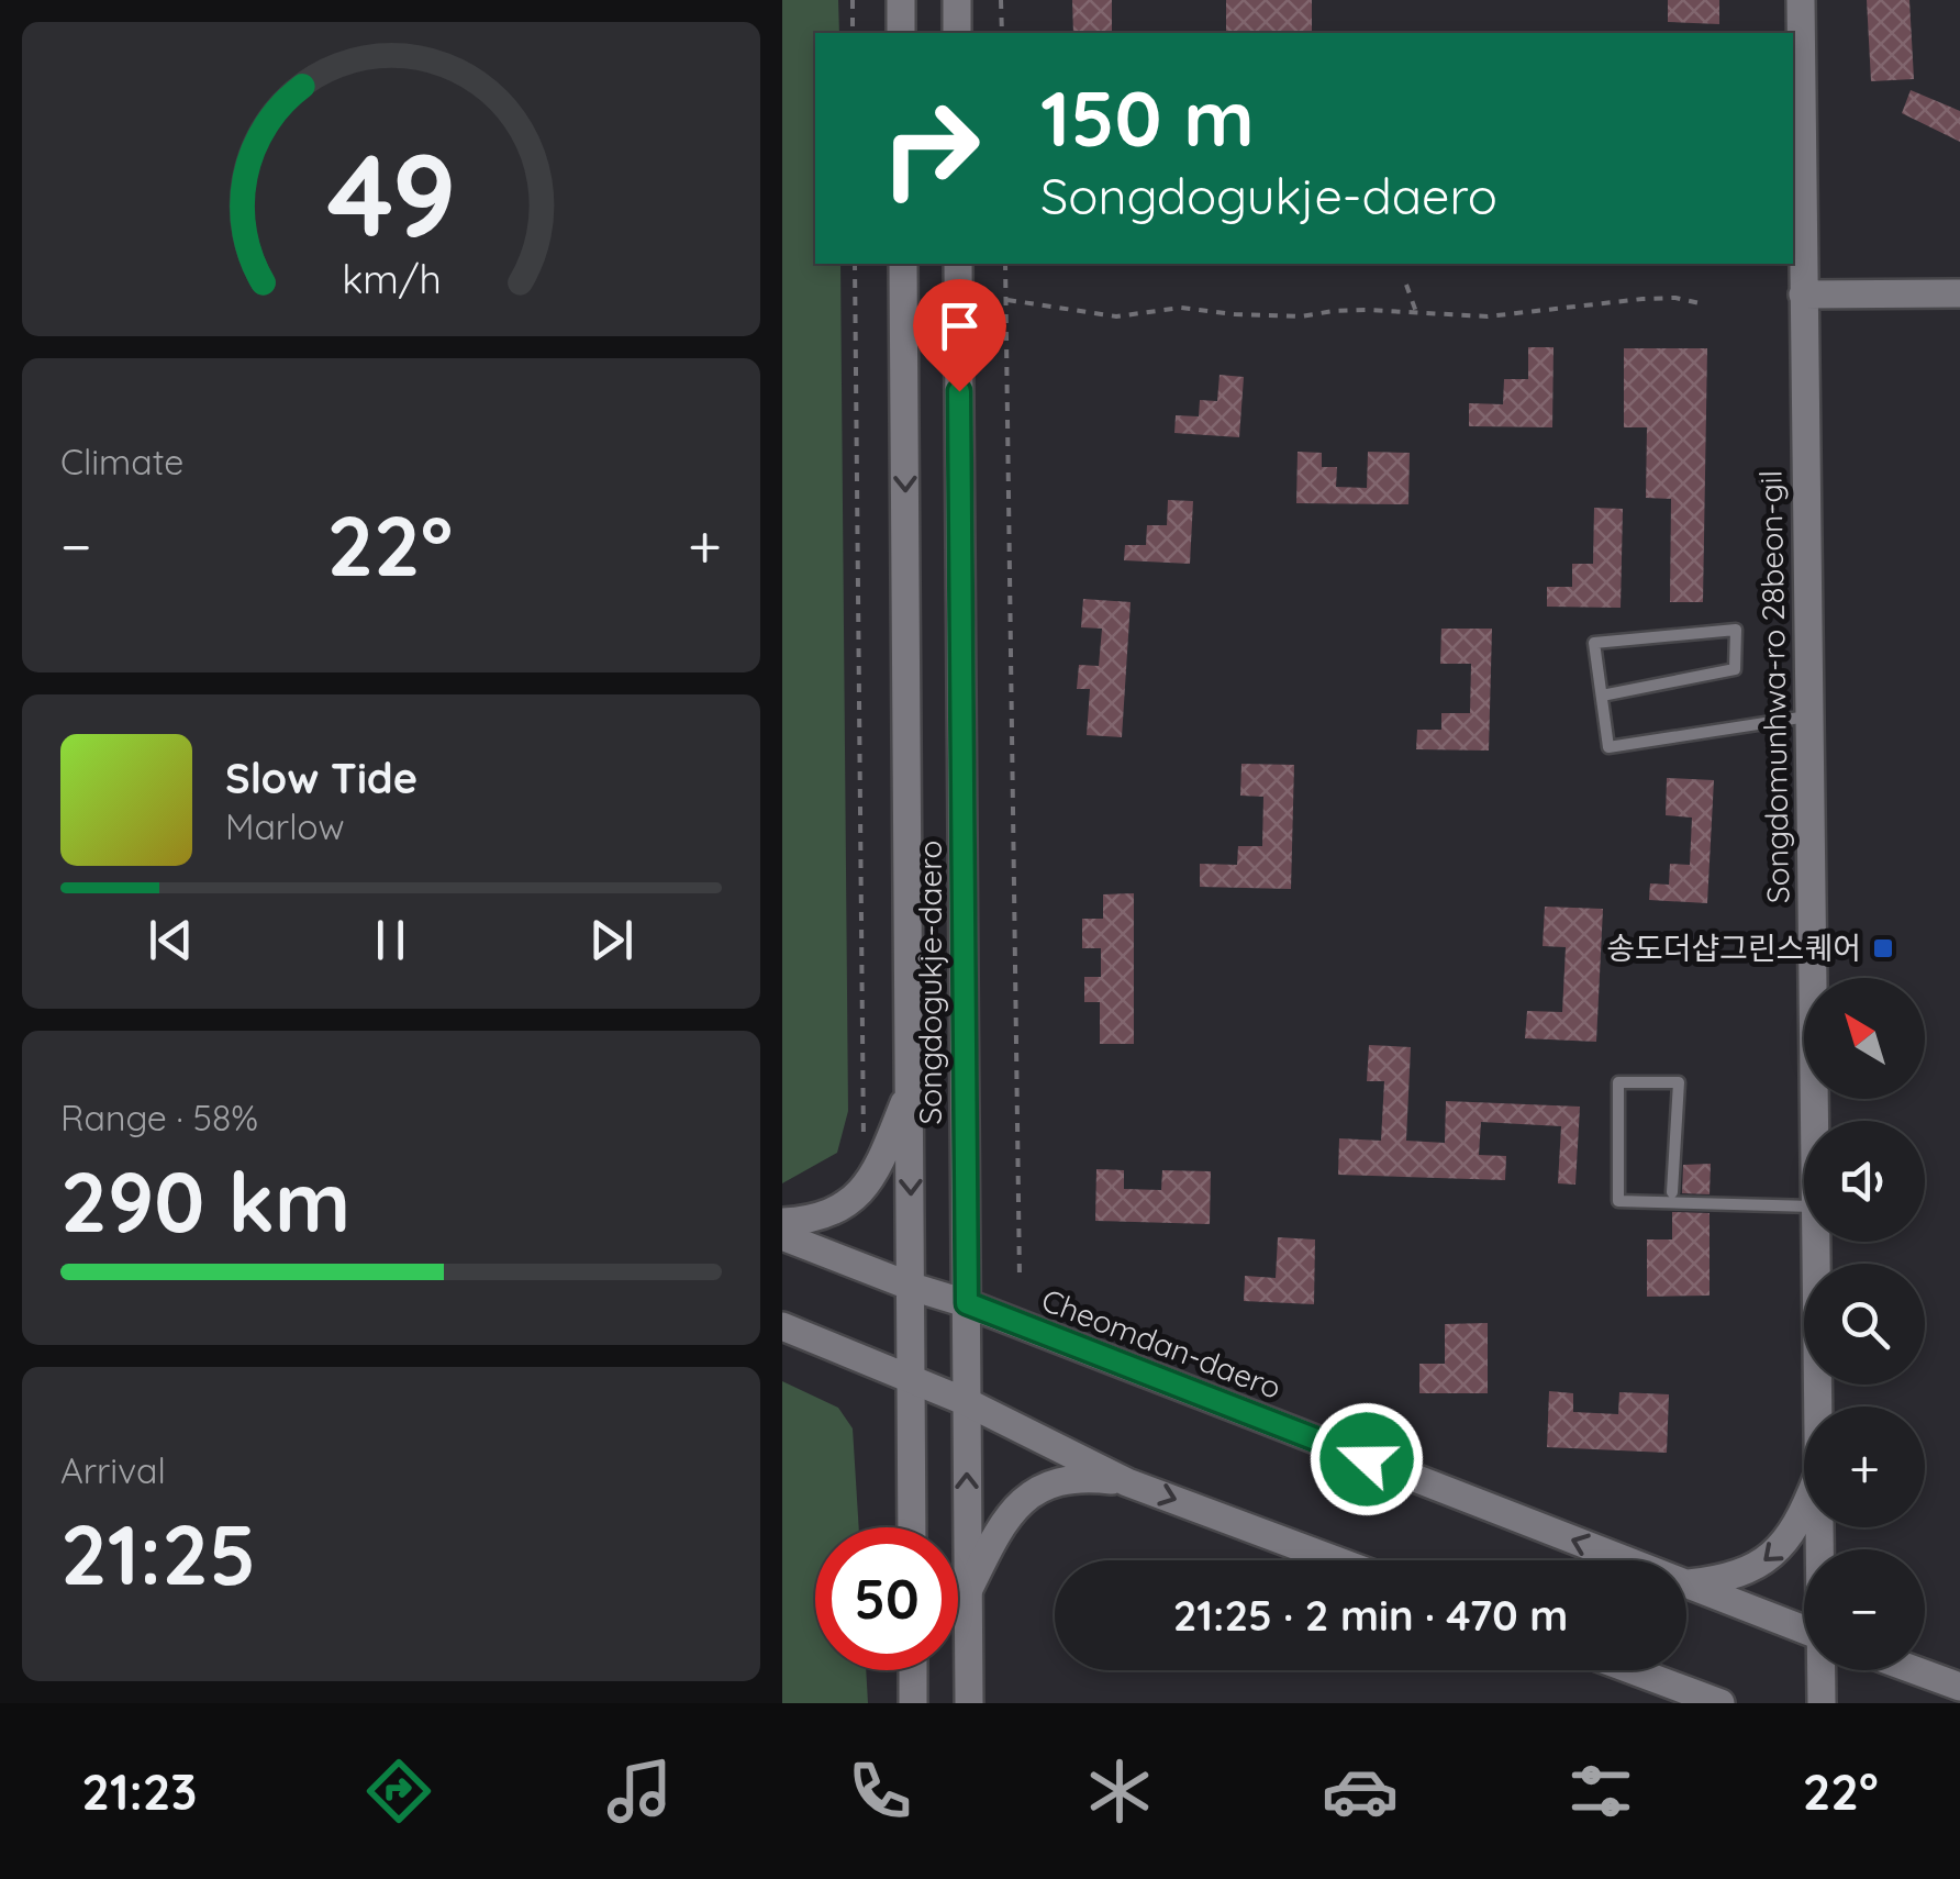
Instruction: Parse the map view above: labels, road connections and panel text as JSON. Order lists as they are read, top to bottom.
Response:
{
  "streets": {
    "main road": ["Songdomunhwa-ro 28beon-gil", "Songdogukje-daero", "Cheomdan-daero"]
  },
  "crossings": [
    ["Songdogukje-daero", "Cheomdan-daero"]
  ],
  "places": {
    "transit": ["송도더샵그린스퀘어"]
  },
  "north": "top left",
  "page": {
    "turn": ["150 m", "Songdogukje-daero"],
    "tile": [
      "Climate",
      ["Range · 58%", "290 km"],
      ["Arrival", "21:25"]
    ],
    "heat": ["−", "22°", "+"],
    "song": ["Slow Tide", "Marlow"],
    "map_buttons": ["+", "−"],
    "limit": "50",
    "trip": "21:25 · 2 min · 470 m",
    "tabs": ["21:23", "22°"],
    "gauge": ["49", "km/h"]
  }
}
